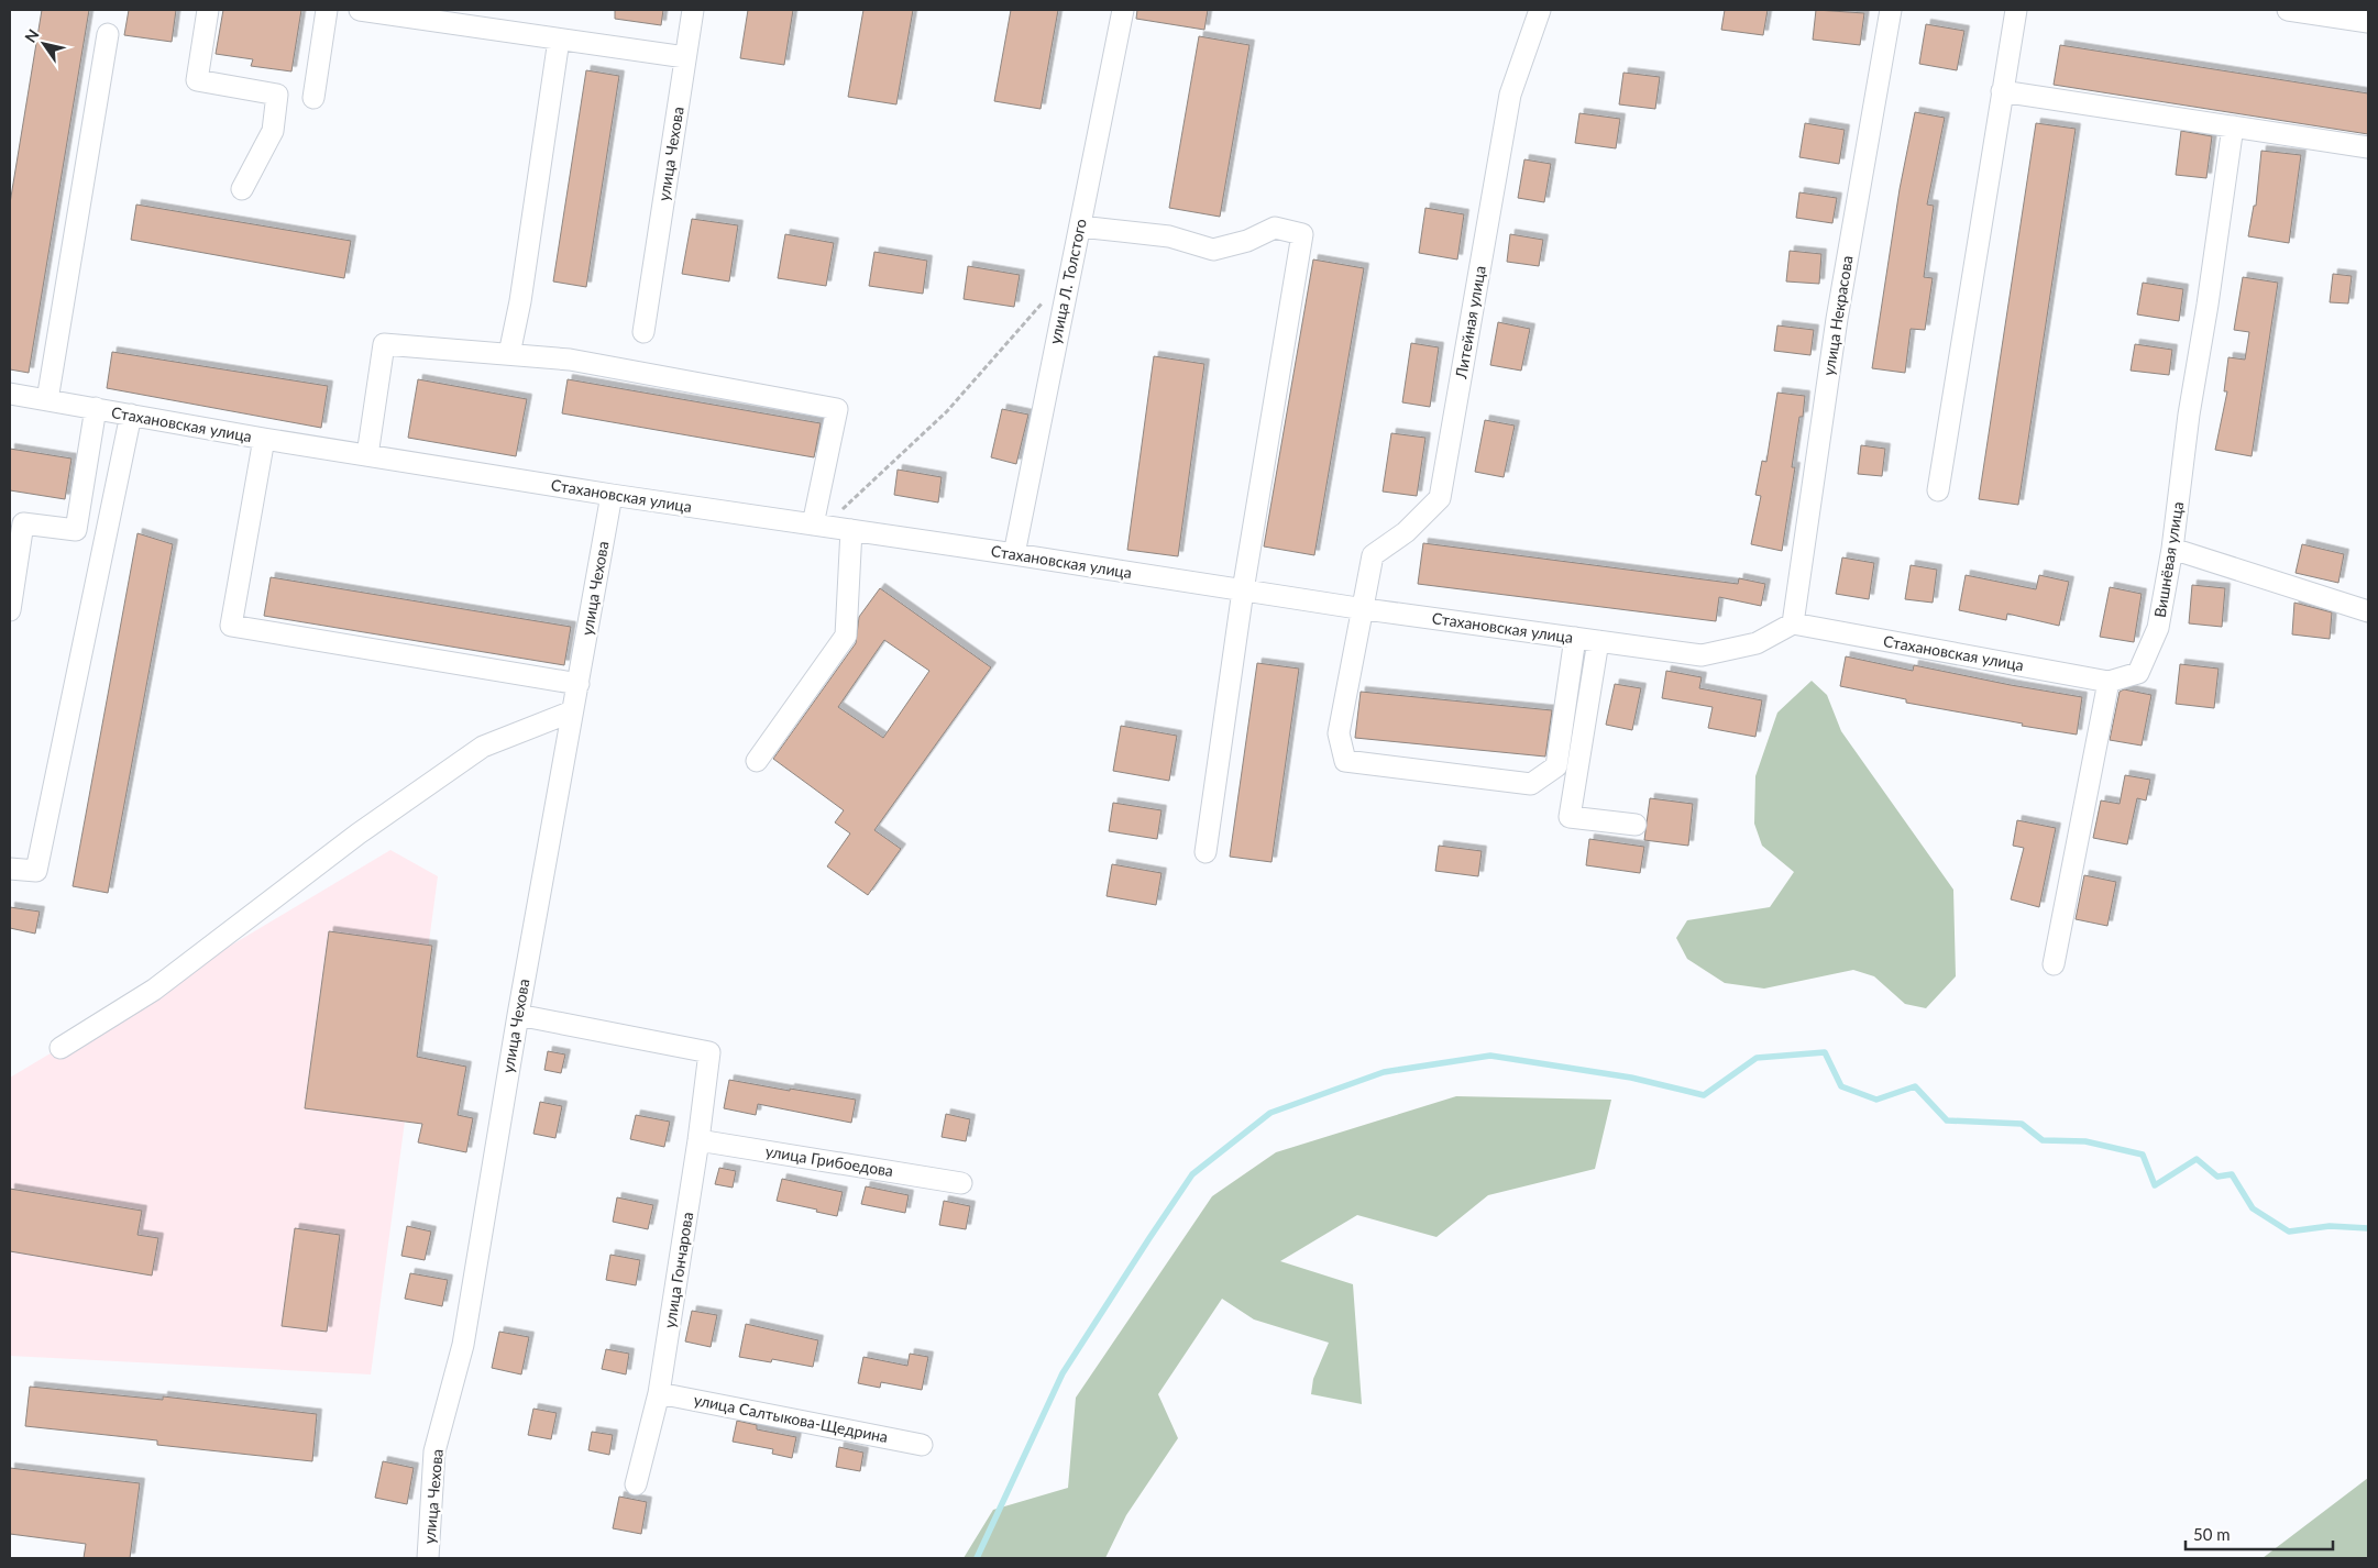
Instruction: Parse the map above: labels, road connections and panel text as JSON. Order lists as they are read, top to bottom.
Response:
{
  "streets": {
    "street": [
      "улица Чехова",
      "улица Л. Толстого",
      "улица Некрасова",
      "Литейная улица",
      "Стахановская улица",
      "Вишнёвая улица",
      "улица Грибоедова",
      "улица Гончарова",
      "улица Салтыкова-Щедрина"
    ]
  },
  "crossings": [
    ["улица Чехова", "Стахановская улица"],
    ["улица Чехова", "улица Гончарова"],
    ["улица Л. Толстого", "Стахановская улица"],
    ["улица Некрасова", "Стахановская улица"],
    ["Литейная улица", "Стахановская улица"],
    ["Стахановская улица", "Вишнёвая улица"],
    ["улица Грибоедова", "улица Гончарова"],
    ["улица Гончарова", "улица Салтыкова-Щедрина"]
  ],
  "scale_bar": "50 m",
  "north": "top left"
}
